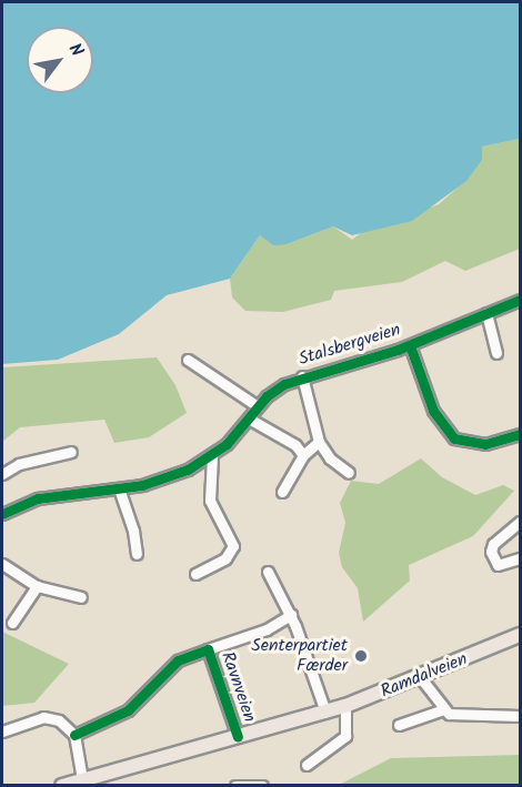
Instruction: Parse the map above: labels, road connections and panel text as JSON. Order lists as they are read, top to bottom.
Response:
{
  "streets": {
    "main road": ["Ramdalveien"],
    "street": ["Stalsbergveien", "Ravnveien"]
  },
  "crossings": [
    ["Ramdalveien", "Ravnveien"]
  ],
  "places": ["Senterpartiet Færder"],
  "north": "top right"
}
